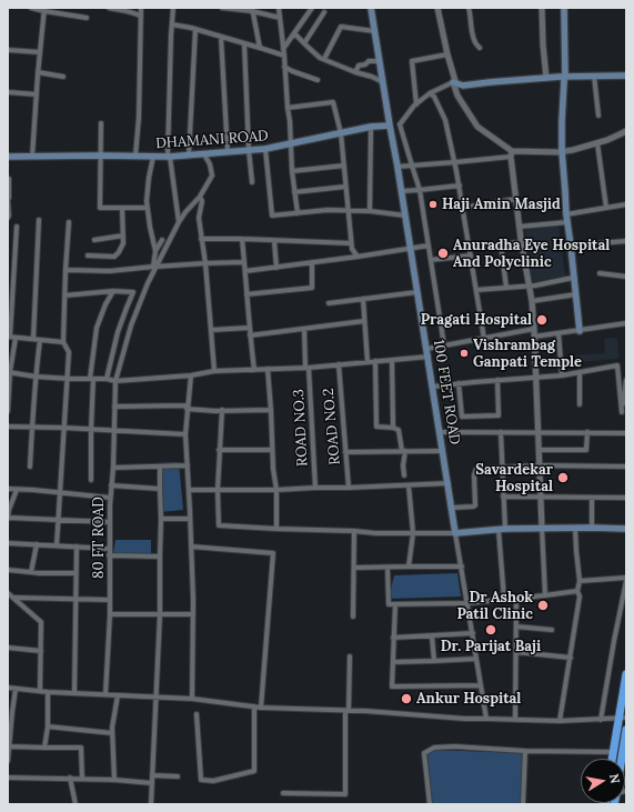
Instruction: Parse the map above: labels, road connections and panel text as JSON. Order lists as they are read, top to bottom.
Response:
{
  "streets": {
    "main road": ["DHAMANI ROAD", "100 FEET ROAD"],
    "street": ["ROAD NO.2", "ROAD NO.3", "80 FT ROAD"]
  },
  "crossings": [
    ["DHAMANI ROAD", "100 FEET ROAD"],
    ["DHAMANI ROAD", "80 FT ROAD"]
  ],
  "places": [
    "Haji Amin Masjid",
    "Anuradha Eye Hospital And Polyclinic",
    "Pragati Hospital",
    "Vishrambag Ganpati Temple",
    "Savardekar Hospital",
    "Dr Ashok Patil Clinic",
    "Dr. Parijat Baji",
    "Ankur Hospital"
  ],
  "north": "right"
}
